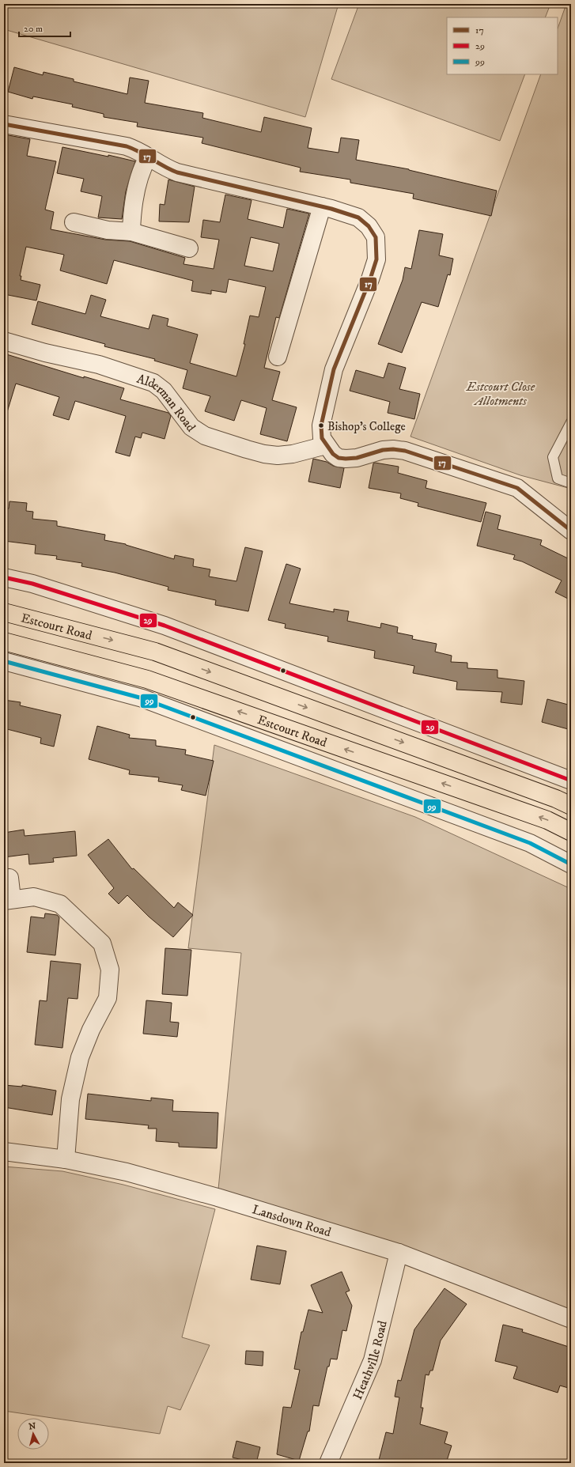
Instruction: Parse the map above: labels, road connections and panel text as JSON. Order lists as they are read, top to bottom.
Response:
{
  "streets": {
    "main road": ["Estcourt Road"],
    "street": ["Alderman Road", "Lansdown Road", "Heathville Road"]
  },
  "crossings": [
    ["Lansdown Road", "Heathville Road"]
  ],
  "parks": ["Estcourt Close Allotments"],
  "places": ["Bishop's College"],
  "lines": ["transit line 17", "transit line 29", "transit line 99"],
  "legend": ["17", "29", "99"],
  "scale_bar": "20 m",
  "north": "top"
}
